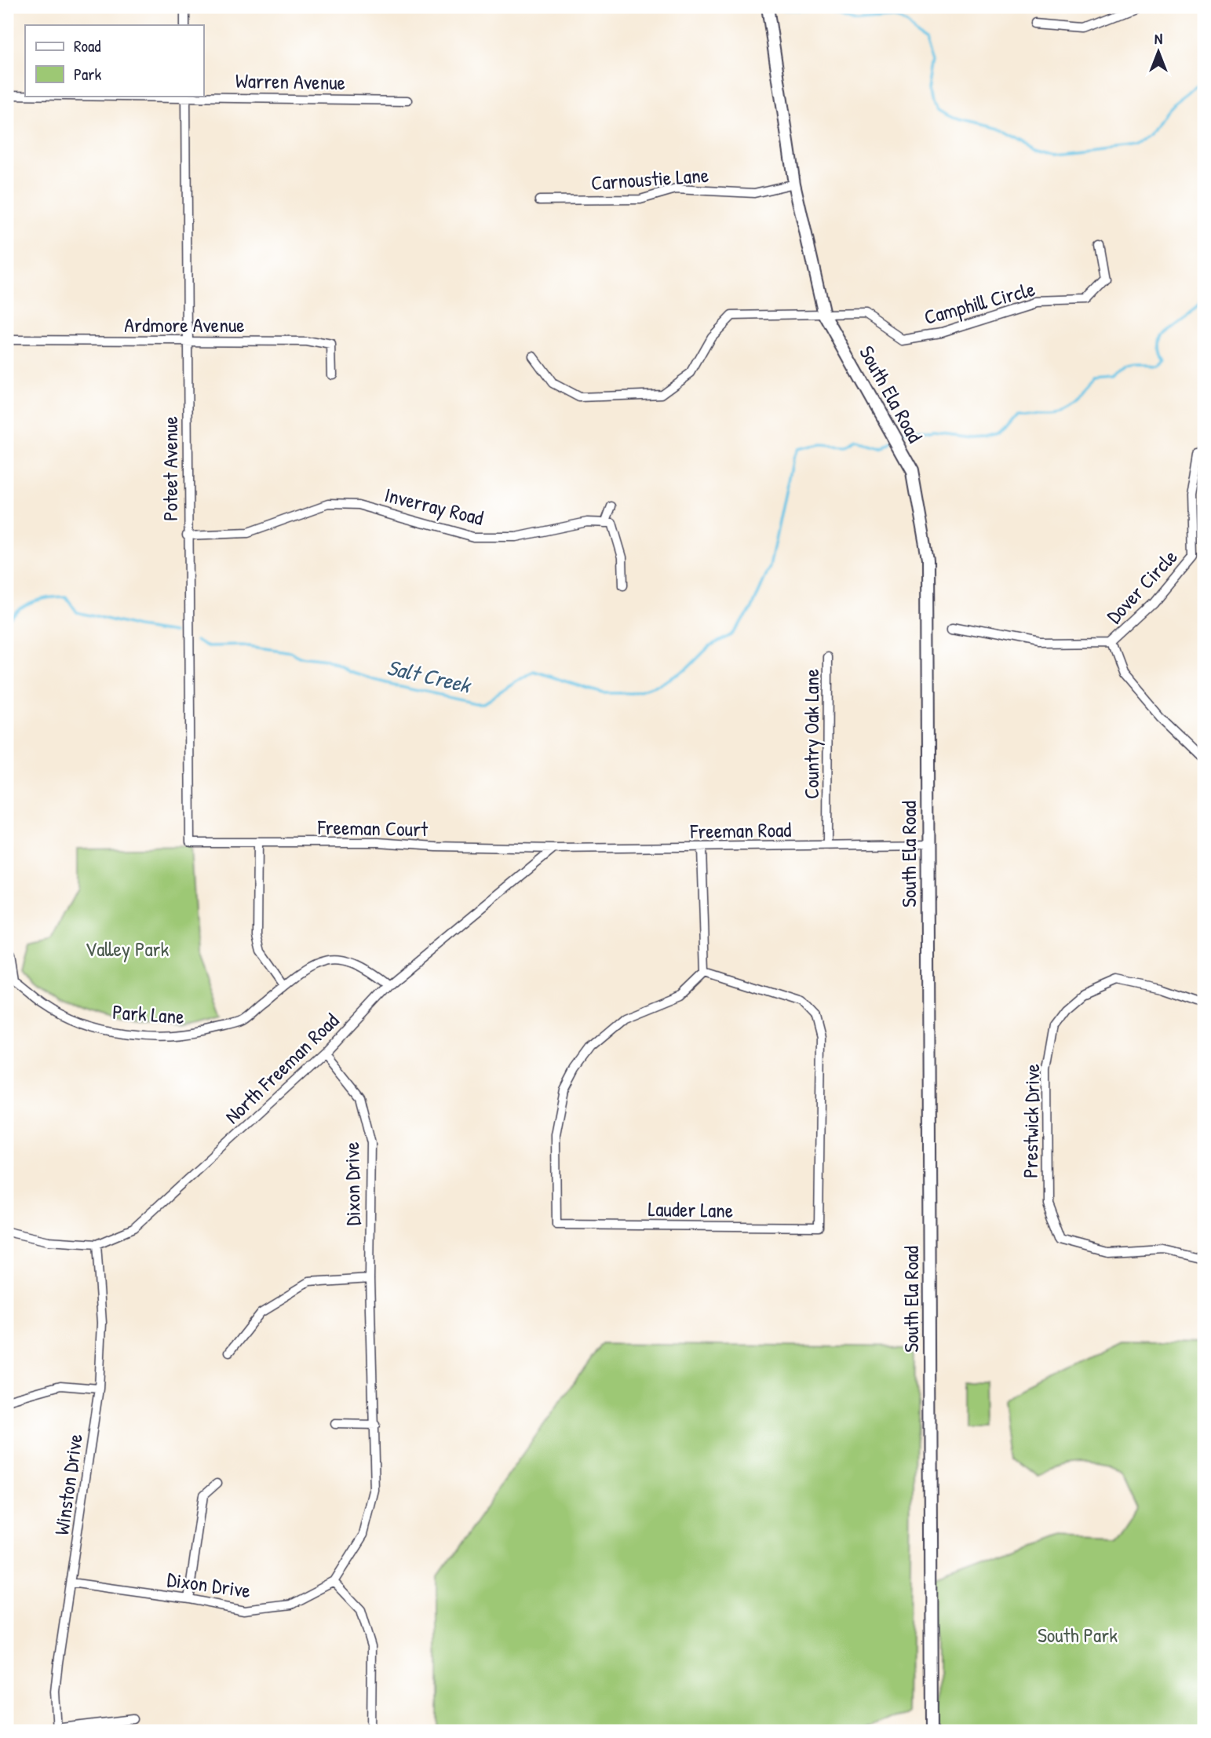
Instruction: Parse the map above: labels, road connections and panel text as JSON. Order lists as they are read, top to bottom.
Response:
{
  "streets": {
    "main road": ["South Ela Road"],
    "street": [
      "Warren Avenue",
      "Carnoustie Lane",
      "Camphill Circle",
      "Ardmore Avenue",
      "Poteet Avenue",
      "Inverray Road",
      "Dover Circle",
      "Country Oak Lane",
      "Freeman Court",
      "Freeman Road",
      "Park Lane",
      "North Freeman Road",
      "Prestwick Drive",
      "Dixon Drive",
      "Lauder Lane",
      "Winston Drive"
    ]
  },
  "crossings": [
    ["Carnoustie Lane", "South Ela Road"],
    ["Camphill Circle", "South Ela Road"],
    ["Ardmore Avenue", "Poteet Avenue"],
    ["South Ela Road", "Freeman Road"],
    ["Poteet Avenue", "Inverray Road"],
    ["Poteet Avenue", "Freeman Court"],
    ["Country Oak Lane", "Freeman Road"],
    ["Freeman Court", "Freeman Road"],
    ["Freeman Court", "North Freeman Road"],
    ["Freeman Road", "North Freeman Road"],
    ["Park Lane", "North Freeman Road"],
    ["North Freeman Road", "Dixon Drive"],
    ["North Freeman Road", "Winston Drive"],
    ["Dixon Drive", "Winston Drive"]
  ],
  "water": ["Salt Creek"],
  "parks": ["Valley Park", "South Park"],
  "legend": ["Road", "Park"],
  "north": "top"
}
